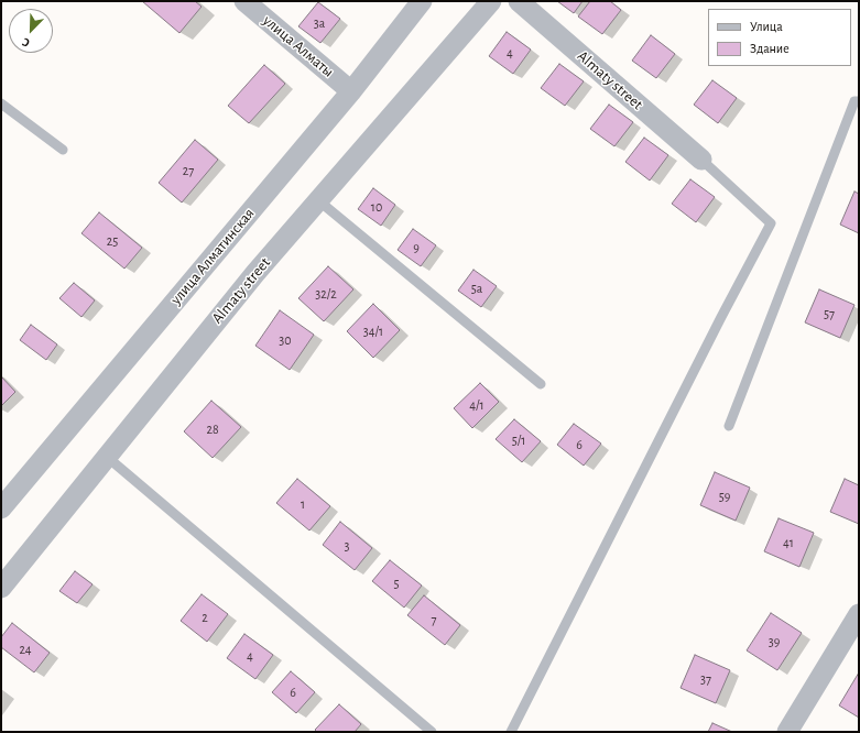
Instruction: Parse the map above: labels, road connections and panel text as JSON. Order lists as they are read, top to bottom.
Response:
{
  "streets": {
    "street": ["улица Алматы", "Almaty street", "улица Алматинская"]
  },
  "crossings": [
    ["улица Алматы", "улица Алматинская"]
  ],
  "house_numbers": [
    "3а",
    "4",
    "27",
    "10",
    "25",
    "9",
    "5а",
    "32/2",
    "57",
    "34/1",
    "30",
    "4/1",
    "28",
    "5/1",
    "6",
    "59",
    "1",
    "41",
    "3",
    "5",
    "2",
    "7",
    "39",
    "24",
    "4",
    "37",
    "6"
  ],
  "legend": ["Улица", "Здание"],
  "north": "bottom left"
}
